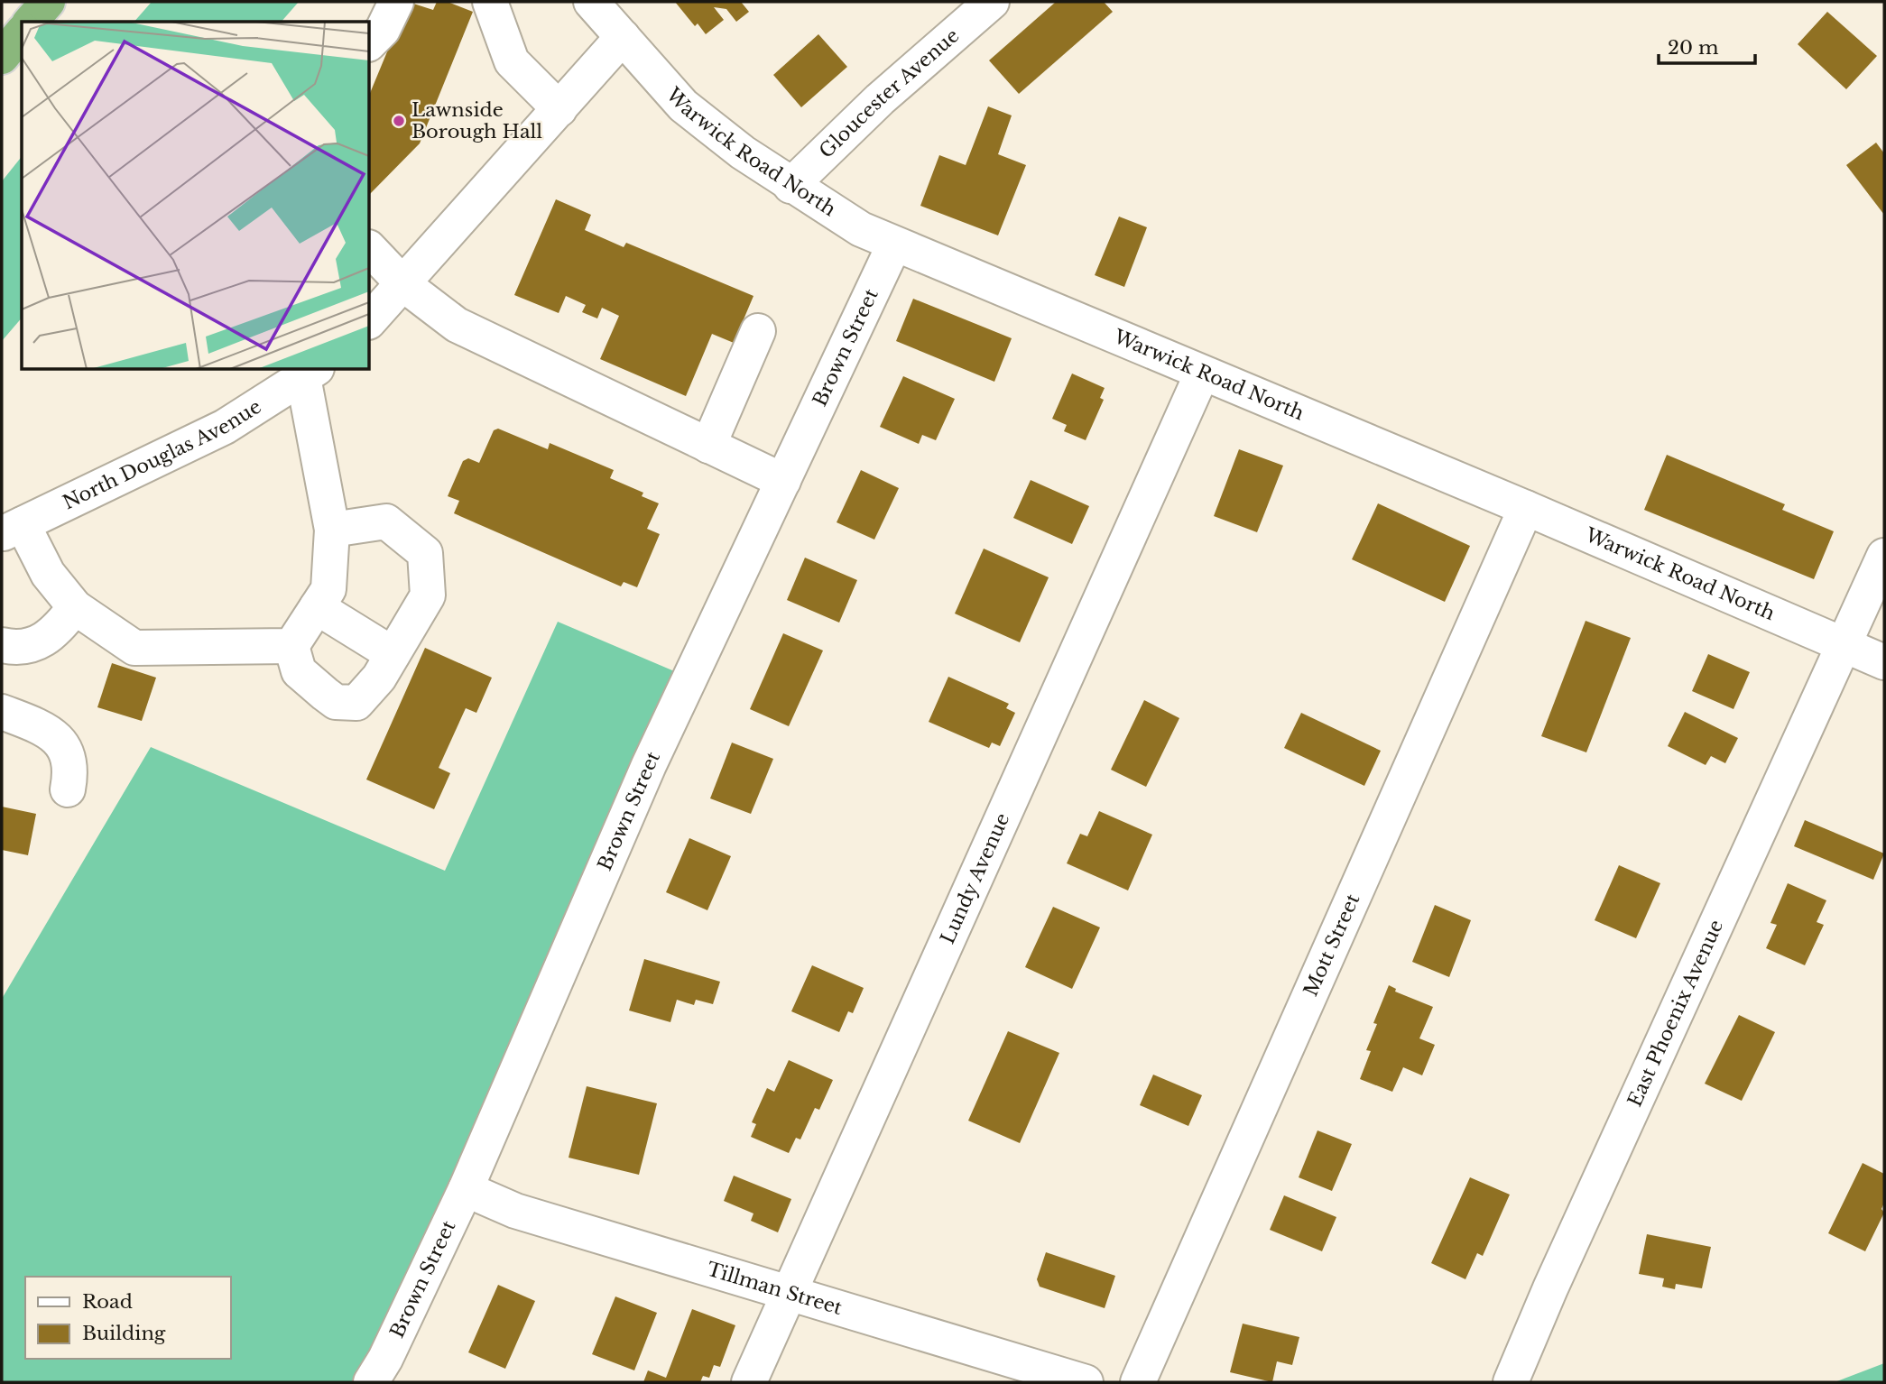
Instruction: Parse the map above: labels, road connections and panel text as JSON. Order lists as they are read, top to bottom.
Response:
{
  "streets": {
    "street": [
      "Gloucester Avenue",
      "Warwick Road North",
      "Brown Street",
      "North Douglas Avenue",
      "Lundy Avenue",
      "Mott Street",
      "East Phoenix Avenue",
      "Tillman Street"
    ]
  },
  "crossings": [
    ["Gloucester Avenue", "Warwick Road North"],
    ["Warwick Road North", "Brown Street"],
    ["Warwick Road North", "Lundy Avenue"],
    ["Warwick Road North", "Mott Street"],
    ["Warwick Road North", "East Phoenix Avenue"],
    ["Brown Street", "Tillman Street"],
    ["Lundy Avenue", "Tillman Street"]
  ],
  "places": ["Lawnside Borough Hall"],
  "legend": ["Road", "Building"],
  "scale_bar": "20 m"
}
